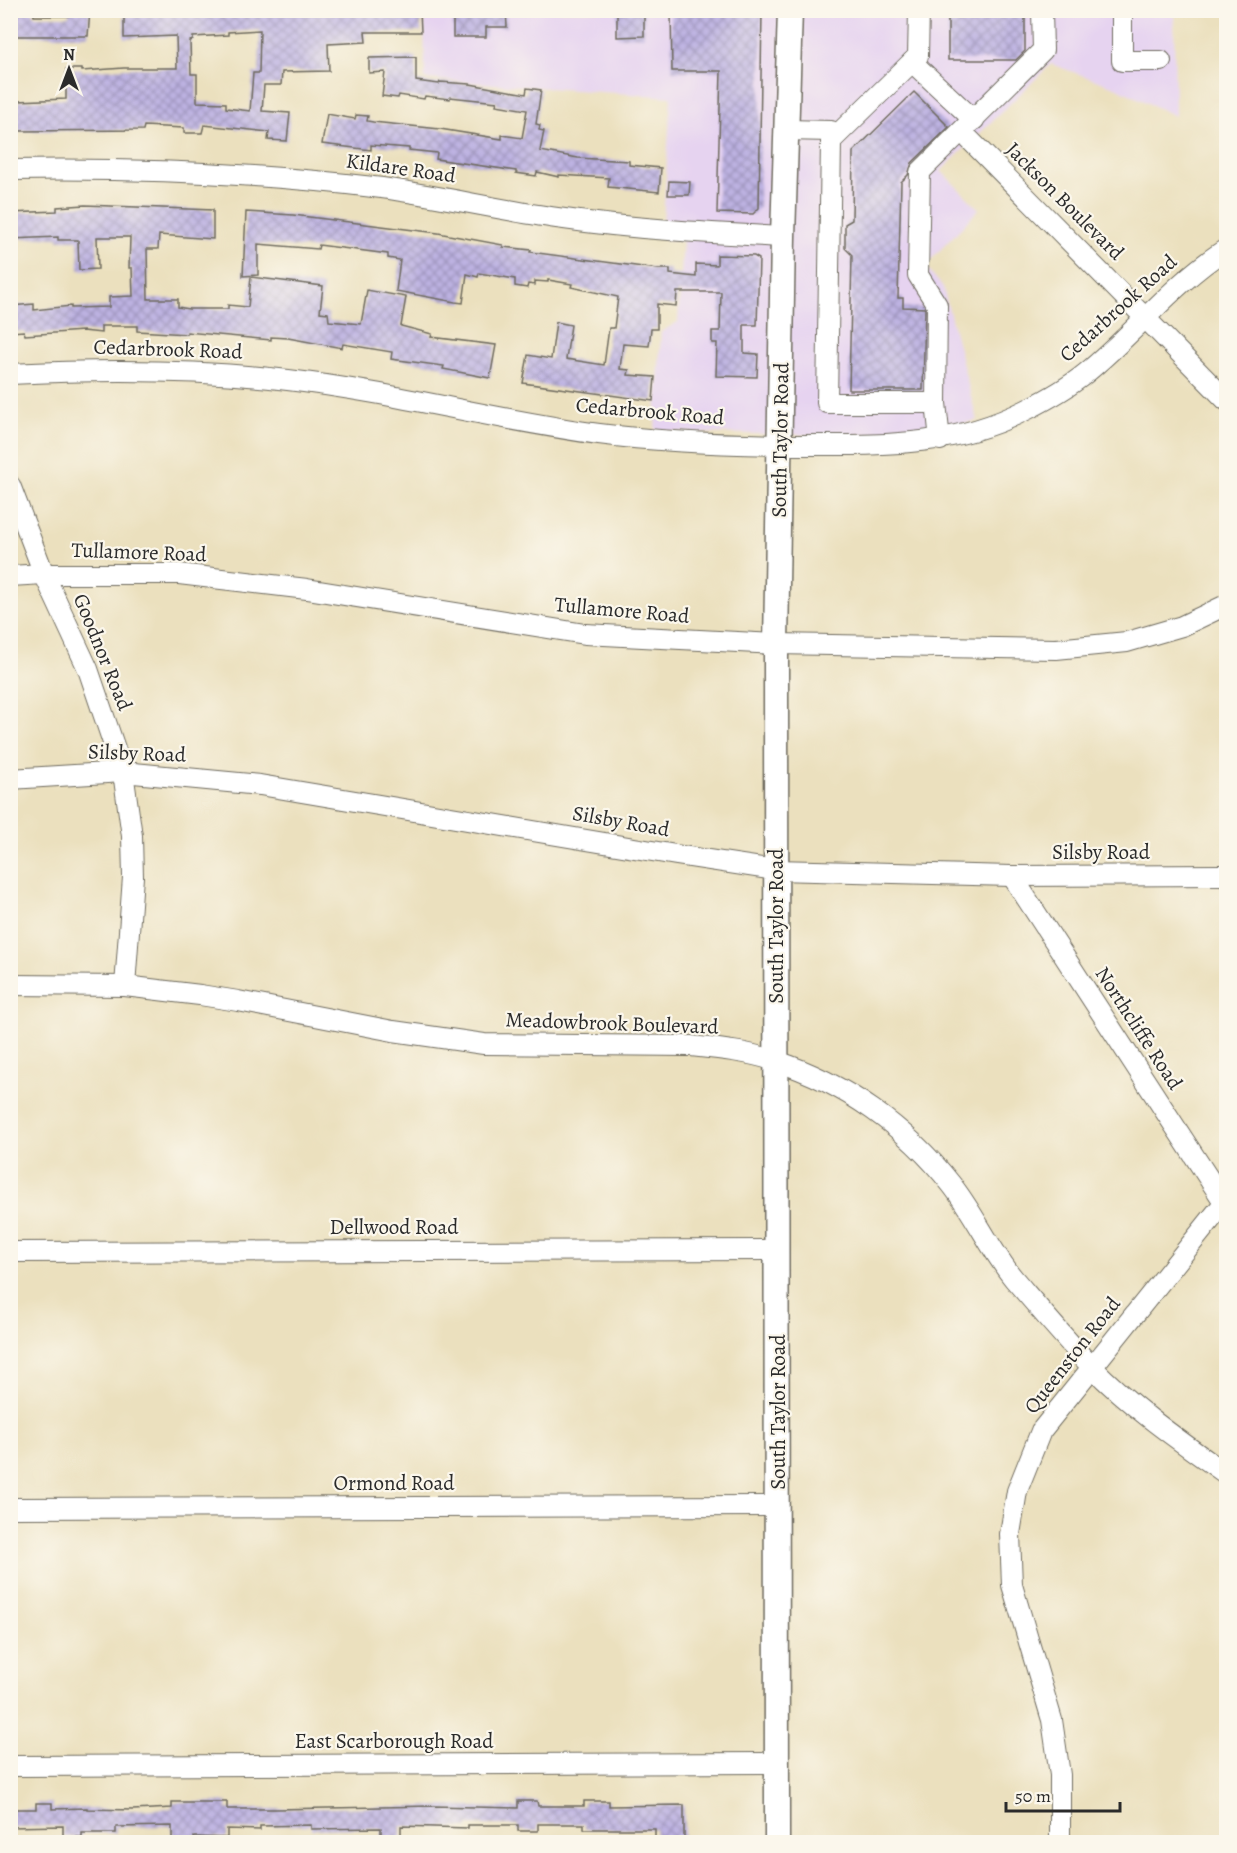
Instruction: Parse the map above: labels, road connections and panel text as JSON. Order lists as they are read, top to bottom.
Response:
{
  "streets": {
    "main road": ["South Taylor Road"],
    "street": [
      "Kildare Road",
      "Jackson Boulevard",
      "Cedarbrook Road",
      "Tullamore Road",
      "Goodnor Road",
      "Silsby Road",
      "Meadowbrook Boulevard",
      "Northcliffe Road",
      "Dellwood Road",
      "Queenston Road",
      "Ormond Road",
      "East Scarborough Road"
    ]
  },
  "crossings": [
    ["Kildare Road", "South Taylor Road"],
    ["Jackson Boulevard", "Cedarbrook Road"],
    ["Cedarbrook Road", "South Taylor Road"],
    ["South Taylor Road", "Tullamore Road"],
    ["South Taylor Road", "Silsby Road"],
    ["South Taylor Road", "Meadowbrook Boulevard"],
    ["South Taylor Road", "Dellwood Road"],
    ["South Taylor Road", "Ormond Road"],
    ["South Taylor Road", "East Scarborough Road"],
    ["Tullamore Road", "Goodnor Road"],
    ["Goodnor Road", "Silsby Road"],
    ["Goodnor Road", "Meadowbrook Boulevard"],
    ["Silsby Road", "Northcliffe Road"],
    ["Meadowbrook Boulevard", "Queenston Road"],
    ["Northcliffe Road", "Queenston Road"]
  ],
  "scale_bar": "50 m",
  "north": "top"
}
